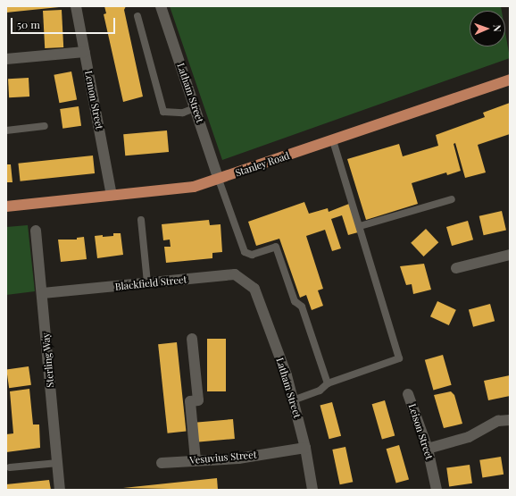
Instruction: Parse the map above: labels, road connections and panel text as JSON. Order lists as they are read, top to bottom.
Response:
{
  "streets": {
    "main road": ["Stanley Road"],
    "street": [
      "Latham Street",
      "Lemon Street",
      "Blackfield Street",
      "Sterling Way",
      "Leison Street",
      "Vesuvius Street"
    ]
  },
  "crossings": [
    ["Latham Street", "Stanley Road"],
    ["Latham Street", "Blackfield Street"],
    ["Latham Street", "Vesuvius Street"],
    ["Lemon Street", "Stanley Road"],
    ["Blackfield Street", "Sterling Way"]
  ],
  "scale_bar": "50 m",
  "north": "right"
}
